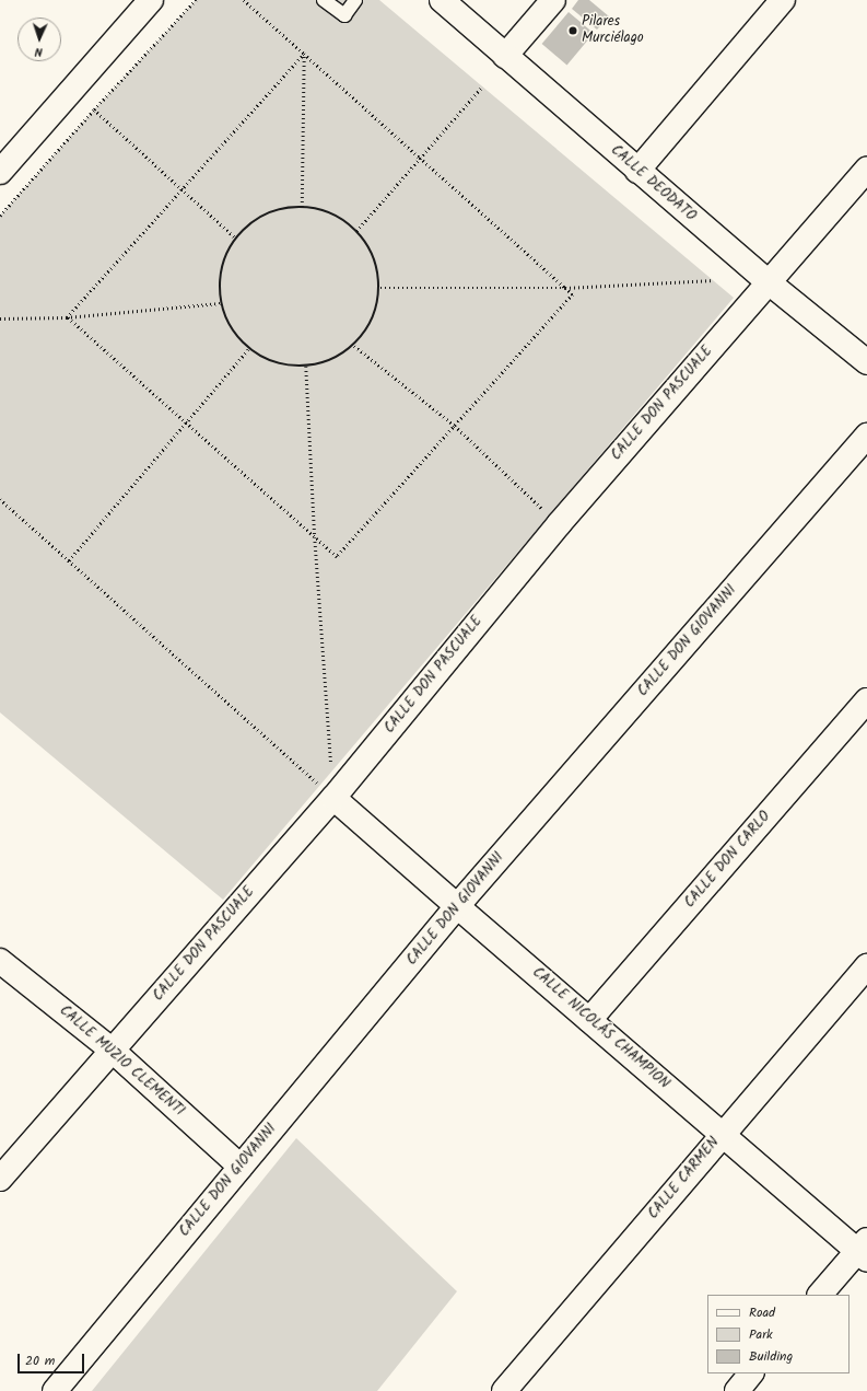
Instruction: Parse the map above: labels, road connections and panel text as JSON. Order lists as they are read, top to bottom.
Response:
{
  "streets": {
    "street": [
      "CALLE DEODATO",
      "CALLE DON PASCUALE",
      "CALLE DON GIOVANNI",
      "CALLE DON CARLO",
      "CALLE NICOLÁS CHAMPION",
      "CALLE MUZIO CLEMENTI",
      "CALLE CARMEN"
    ]
  },
  "crossings": [
    ["CALLE DEODATO", "CALLE DON PASCUALE"],
    ["CALLE DON PASCUALE", "CALLE NICOLÁS CHAMPION"],
    ["CALLE DON PASCUALE", "CALLE MUZIO CLEMENTI"],
    ["CALLE DON GIOVANNI", "CALLE NICOLÁS CHAMPION"],
    ["CALLE DON GIOVANNI", "CALLE MUZIO CLEMENTI"],
    ["CALLE DON CARLO", "CALLE NICOLÁS CHAMPION"],
    ["CALLE NICOLÁS CHAMPION", "CALLE CARMEN"]
  ],
  "places": ["Pilares Murciélago"],
  "legend": ["Road", "Park", "Building"],
  "scale_bar": "20 m",
  "north": "bottom"
}
